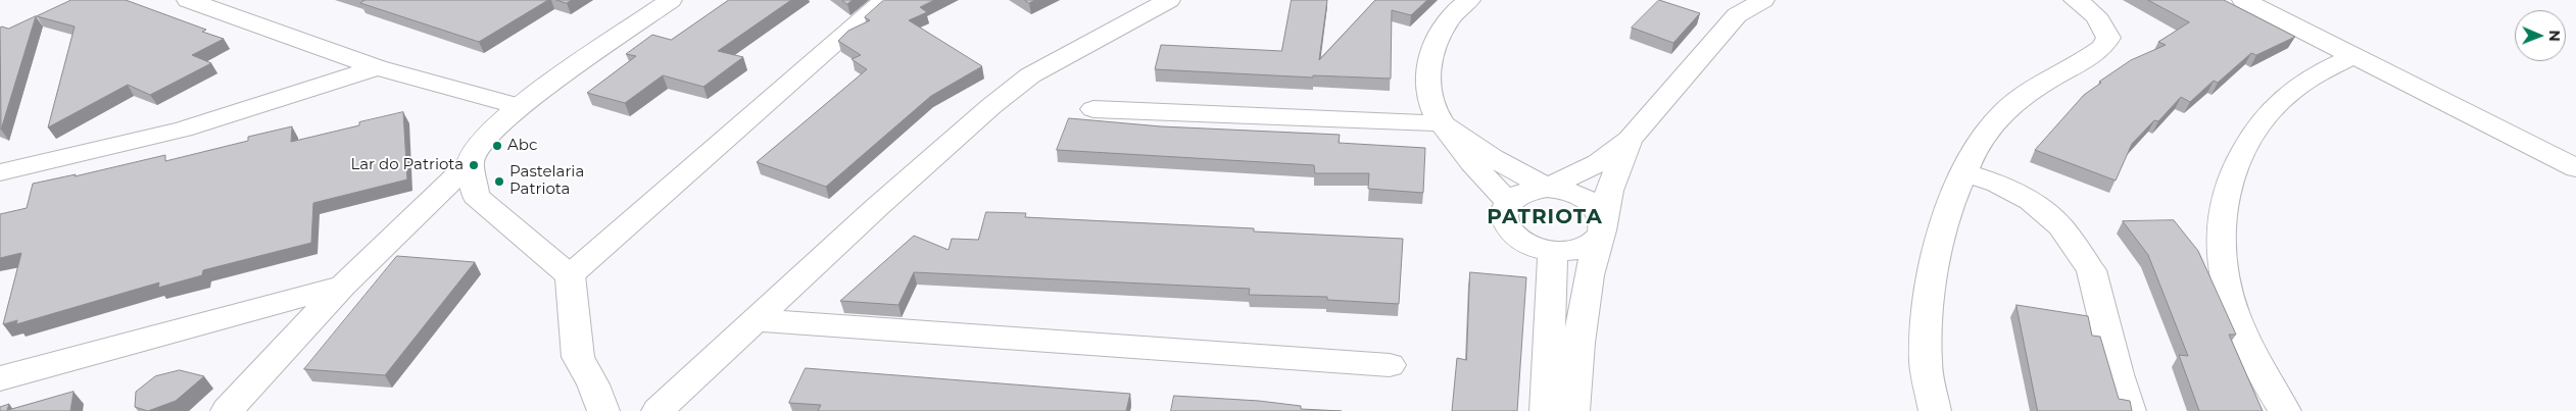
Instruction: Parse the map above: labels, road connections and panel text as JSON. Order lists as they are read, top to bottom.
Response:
{
  "districts": ["PATRIOTA"],
  "places": ["Abc", "Lar do Patriota", "Pastelaria Patriota"],
  "north": "right"
}
